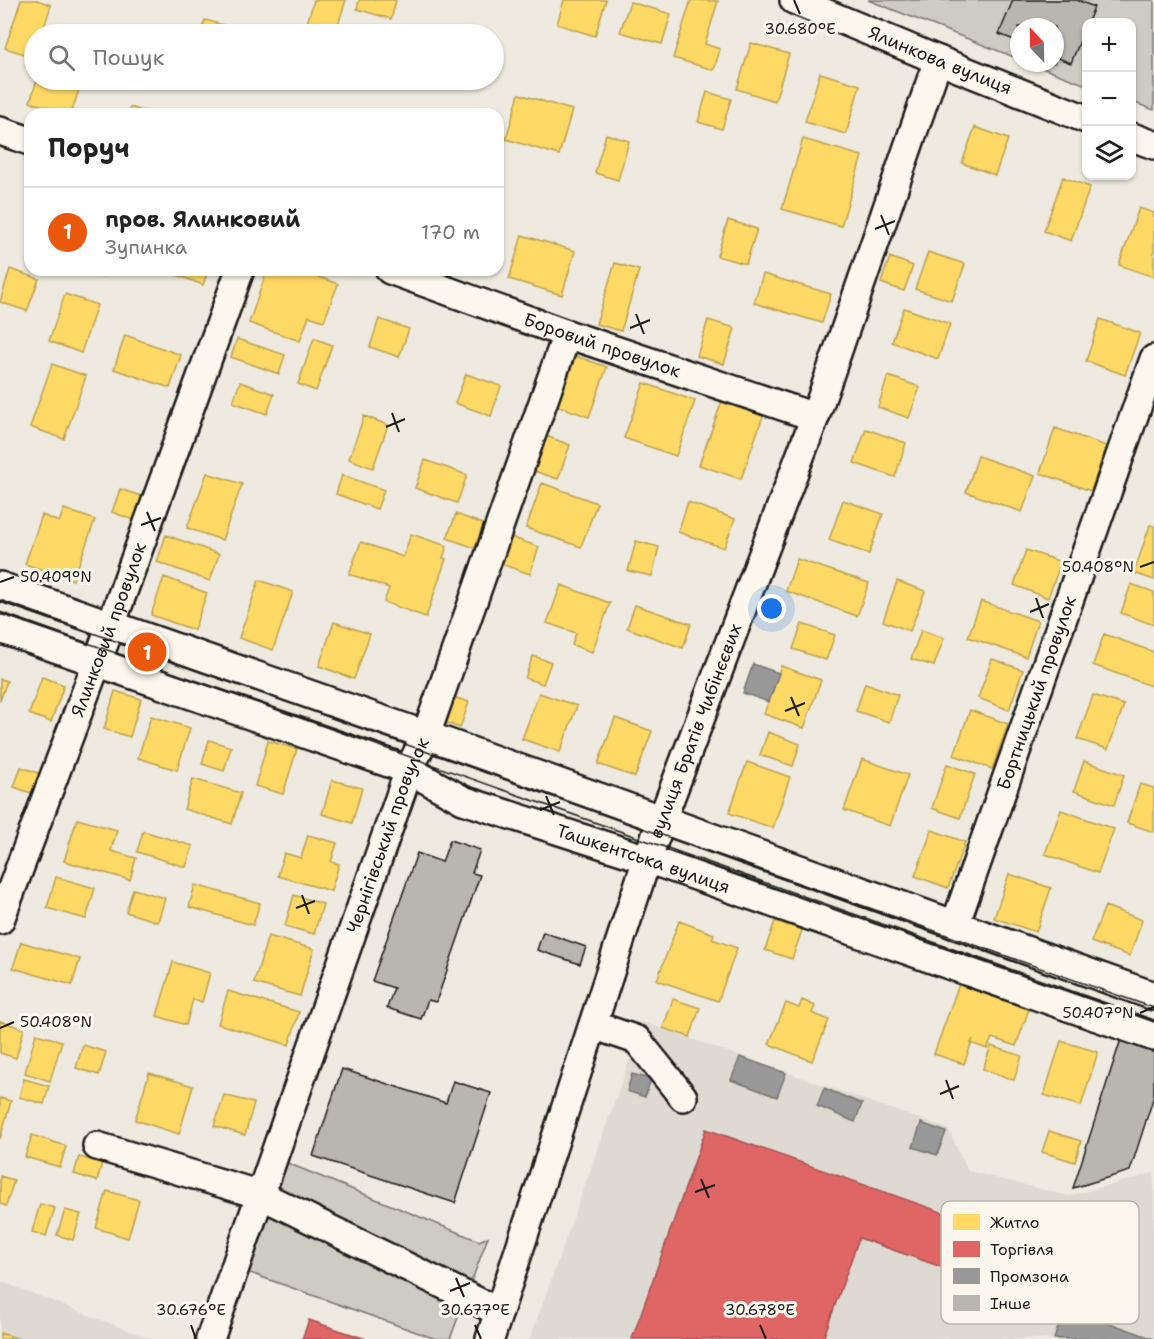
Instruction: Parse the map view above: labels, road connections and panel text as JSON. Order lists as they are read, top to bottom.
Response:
{
  "streets": {
    "street": [
      "Ялинкова вулиця",
      "Боровий провулок",
      "Ялинковий провулок",
      "Бортницький провулок",
      "вулиця Братів Чибінєєвих",
      "Чернігівський провулок",
      "Ташкентська вулиця"
    ]
  },
  "crossings": [
    ["Ялинкова вулиця", "вулиця Братів Чибінєєвих"],
    ["Боровий провулок", "вулиця Братів Чибінєєвих"],
    ["Боровий провулок", "Чернігівський провулок"],
    ["Ялинковий провулок", "Ташкентська вулиця"],
    ["вулиця Братів Чибінєєвих", "Ташкентська вулиця"],
    ["Чернігівський провулок", "Ташкентська вулиця"]
  ],
  "legend": [
    "Житло",
    "Торгівля",
    "Промзона",
    "Інше"
  ],
  "north": "top",
  "page": {
    "map_buttons": ["+", "−"],
    "search": "Пошук",
    "heading": "Поруч",
    "list": [
      {
        "mark": "1",
        "name": "пров. Ялинковий",
        "note": "Зупинка",
        "value": "170 m"
      }
    ],
    "pins": "1"
  },
  "coordinates": [
    "30.680°E",
    "50.408°N",
    "50.409°N",
    "50.407°N",
    "30.676°E",
    "30.677°E",
    "30.678°E"
  ]
}
